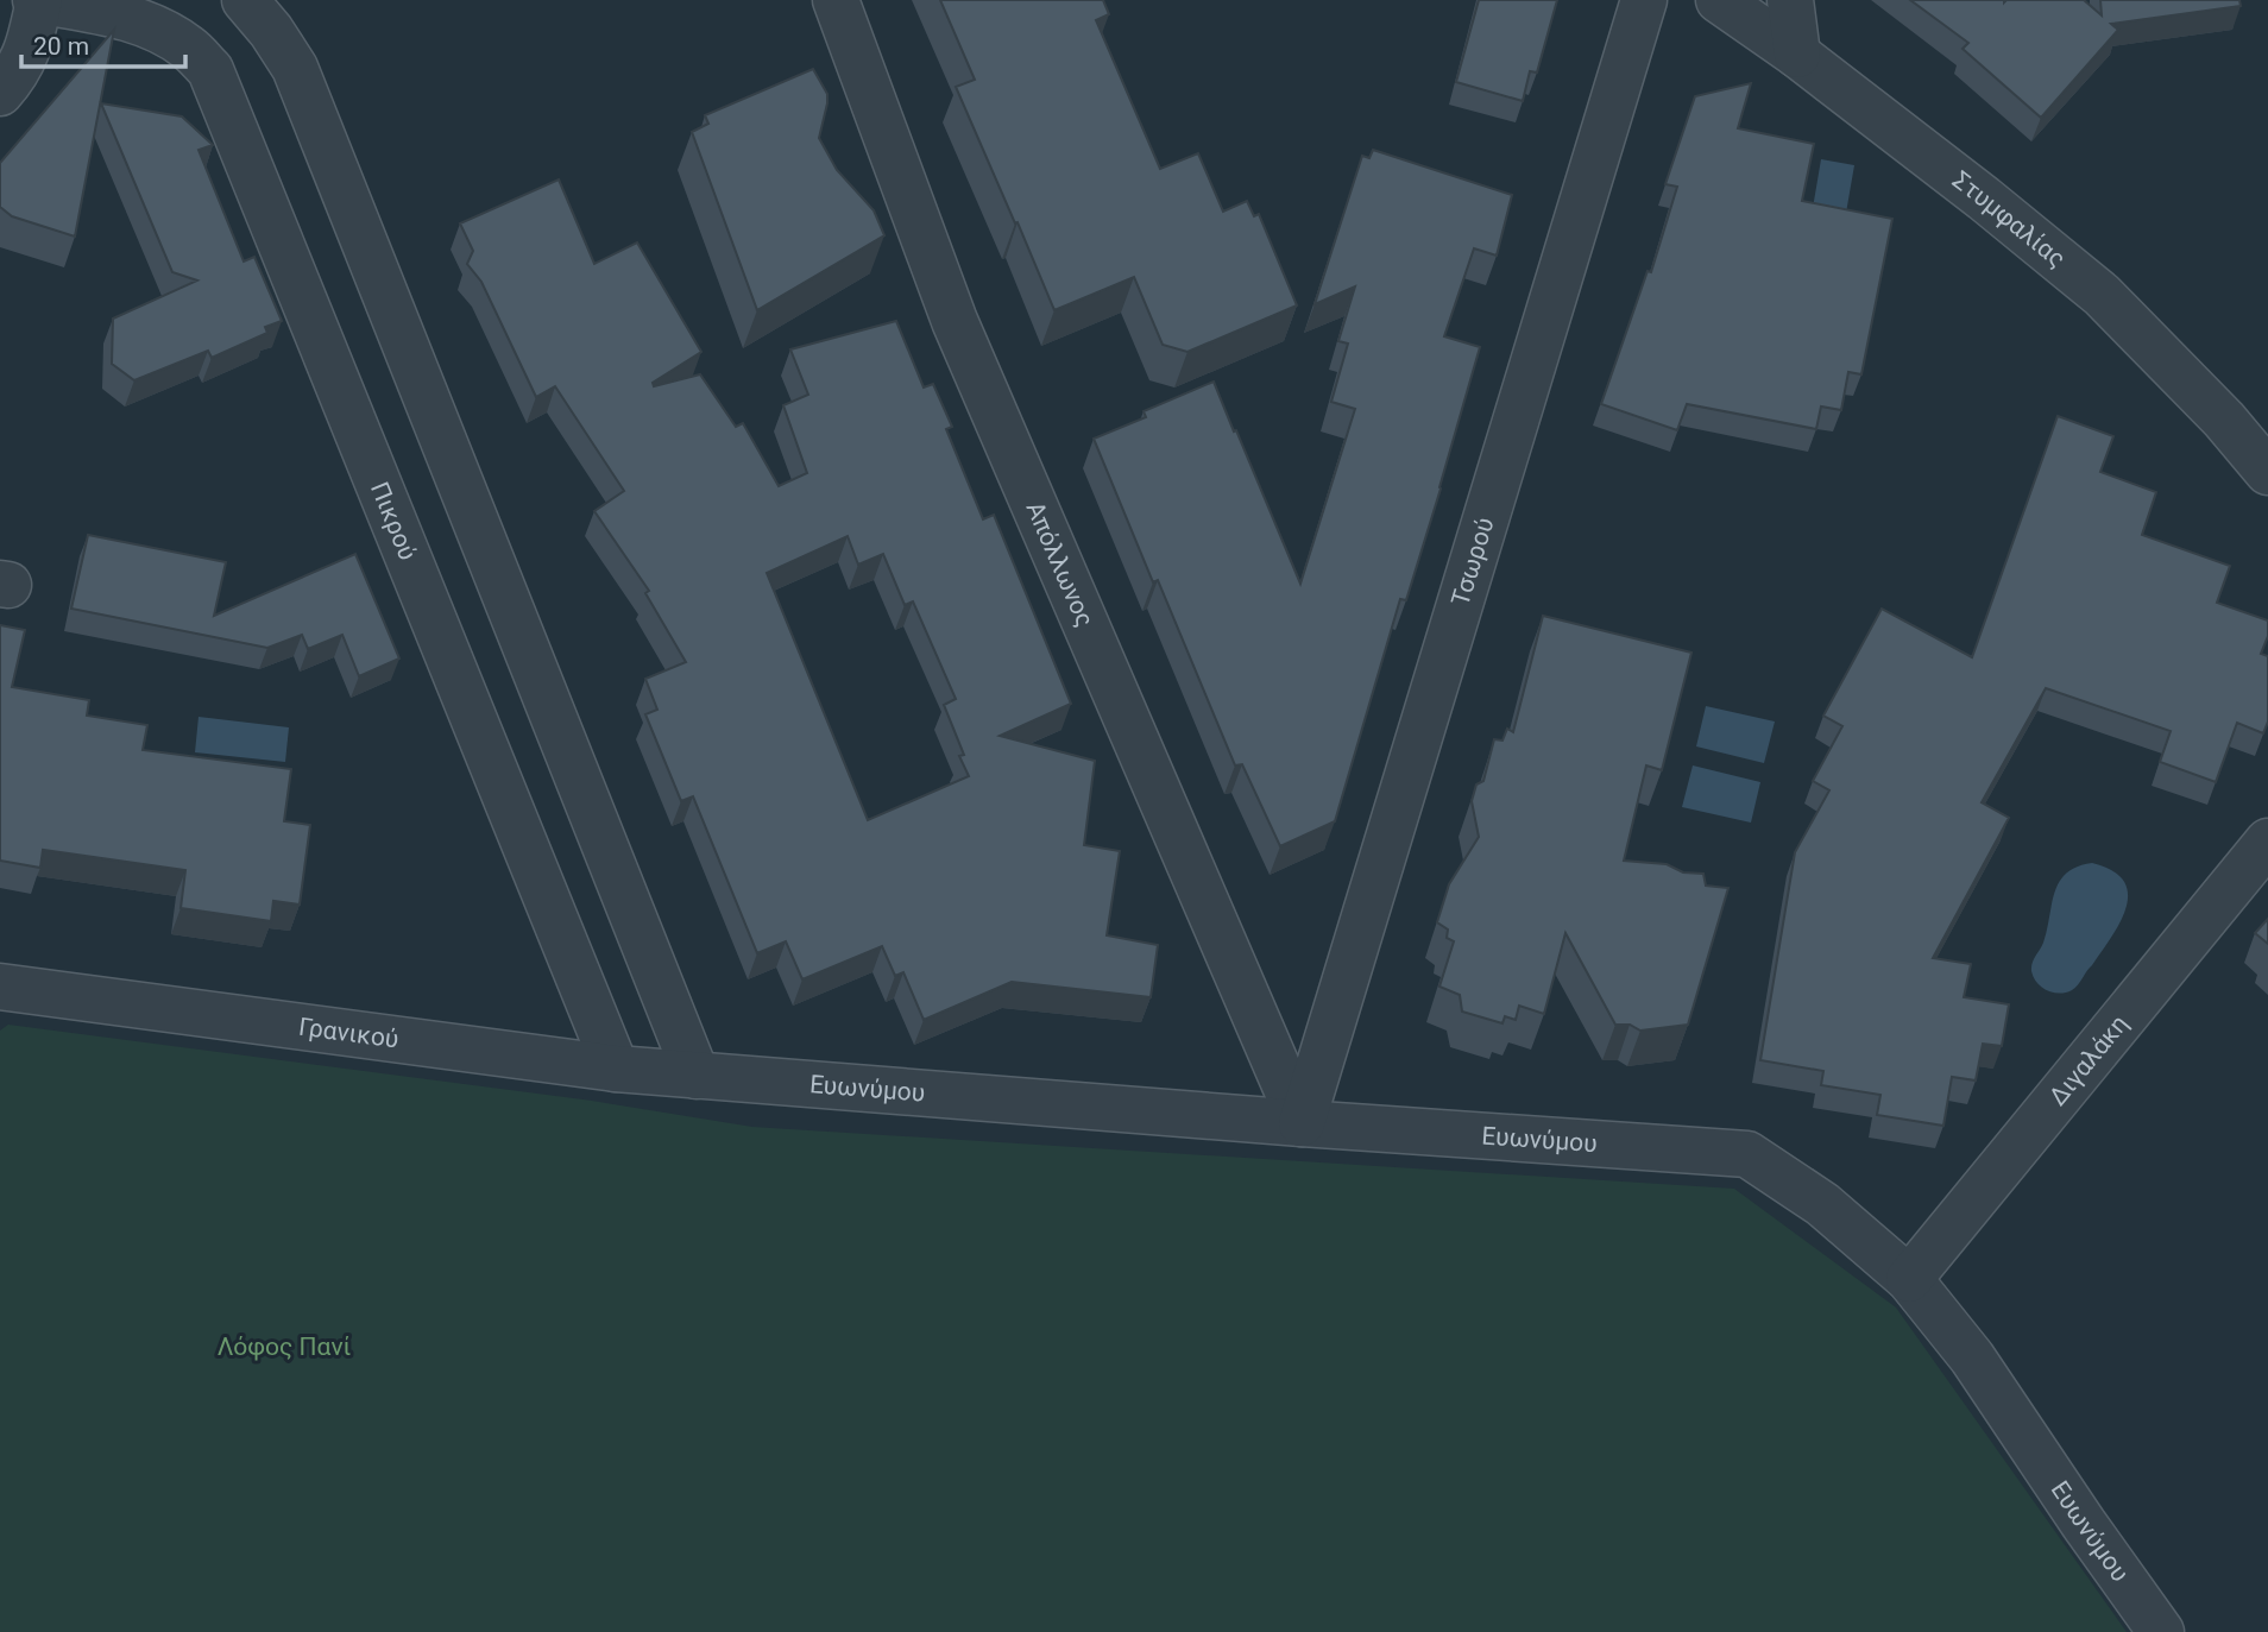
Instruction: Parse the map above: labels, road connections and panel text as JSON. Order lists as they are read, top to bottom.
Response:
{
  "streets": {
    "street": [
      "Στυμφαλίας",
      "Πικρού",
      "Τσωρού",
      "Απόλλωνος",
      "Γρανικού",
      "Διγαλάκη",
      "Ευωνύμου"
    ]
  },
  "crossings": [
    ["Πικρού", "Γρανικού"],
    ["Τσωρού", "Απόλλωνος"],
    ["Τσωρού", "Ευωνύμου"],
    ["Απόλλωνος", "Ευωνύμου"],
    ["Γρανικού", "Ευωνύμου"],
    ["Διγαλάκη", "Ευωνύμου"]
  ],
  "parks": ["Λόφος Πανί"],
  "scale_bar": "20 m"
}
